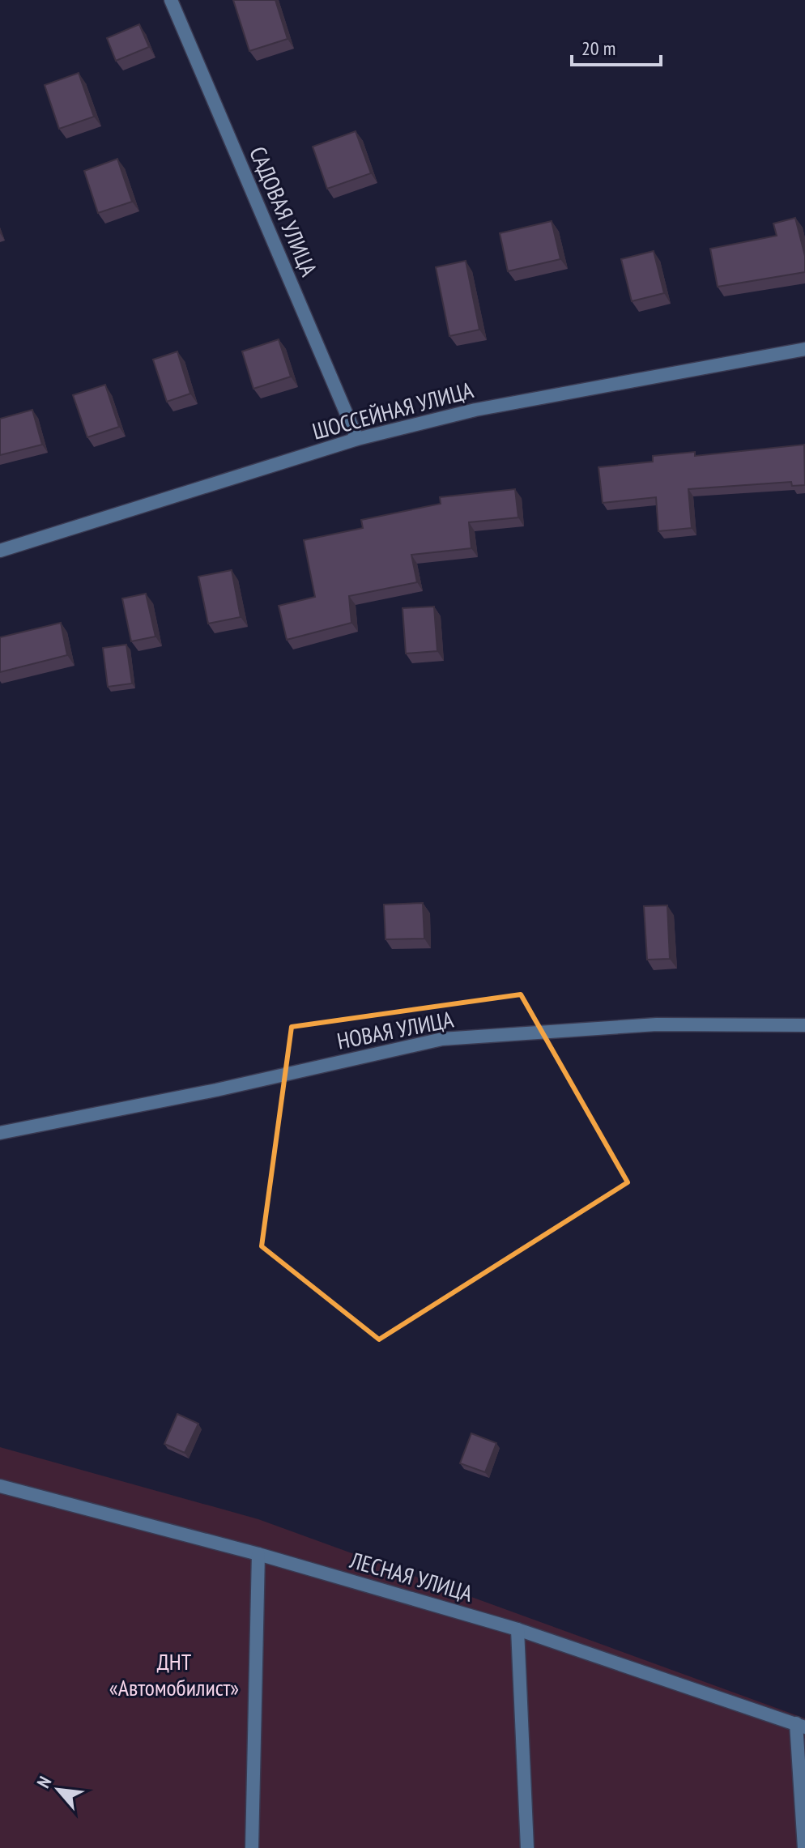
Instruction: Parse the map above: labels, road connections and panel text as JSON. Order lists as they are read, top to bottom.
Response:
{
  "streets": {
    "street": [
      "САДОВАЯ УЛИЦА",
      "ШОССЕЙНАЯ УЛИЦА",
      "НОВАЯ УЛИЦА",
      "ЛЕСНАЯ УЛИЦА"
    ]
  },
  "crossings": [
    ["САДОВАЯ УЛИЦА", "ШОССЕЙНАЯ УЛИЦА"]
  ],
  "parks": ["ДНТ «Автомобилист»"],
  "scale_bar": "20 m",
  "north": "top left"
}
